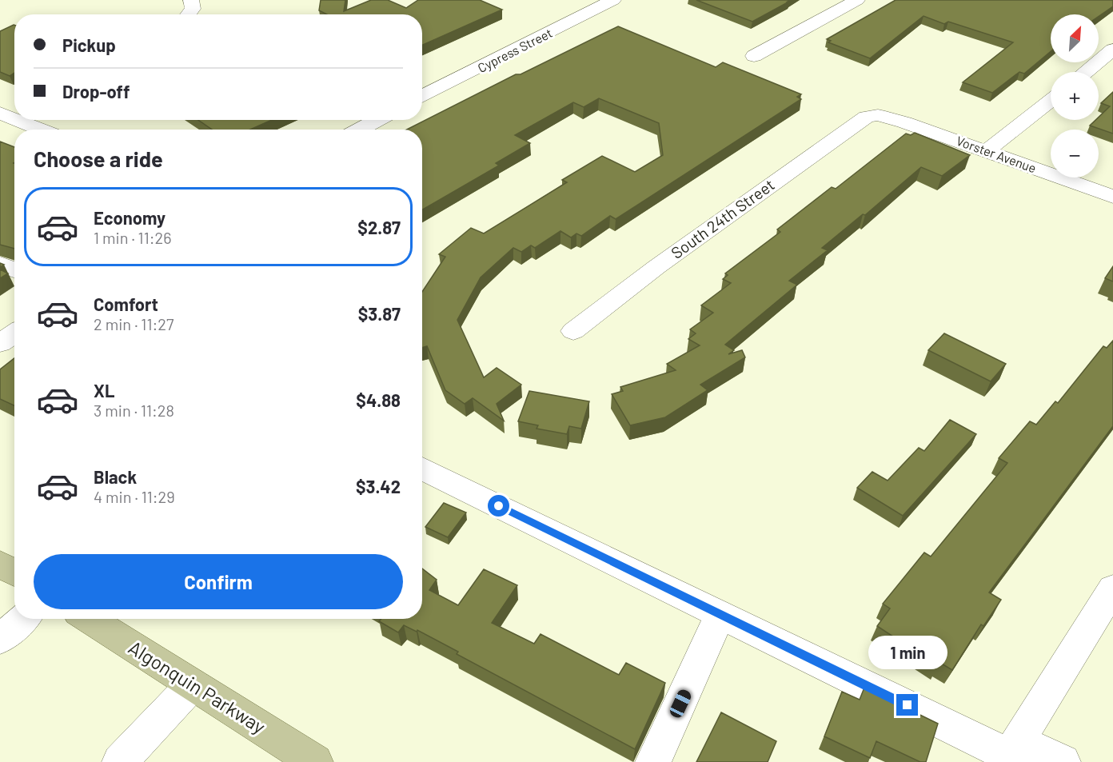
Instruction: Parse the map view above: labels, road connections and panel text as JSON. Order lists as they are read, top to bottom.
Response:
{
  "streets": {
    "main road": ["Algonquin Parkway"],
    "street": ["Cypress Street", "Vorster Avenue", "South 24th Street"]
  },
  "crossings": [
    ["Vorster Avenue", "South 24th Street"]
  ],
  "north": "top right",
  "page": {
    "map_buttons": ["+", "−"],
    "banner": ["Pickup", "Drop-off"],
    "heading": "Choose a ride",
    "list": [
      {
        "name": "Economy",
        "note": "1 min · 11:26",
        "value": "$2.87"
      },
      {
        "name": "Comfort",
        "note": "2 min · 11:27",
        "value": "$3.87"
      },
      {
        "name": "XL",
        "note": "3 min · 11:28",
        "value": "$4.88"
      },
      {
        "name": "Black",
        "note": "4 min · 11:29",
        "value": "$3.42"
      }
    ],
    "buttons": "Confirm",
    "bubble": "1 min"
  }
}
